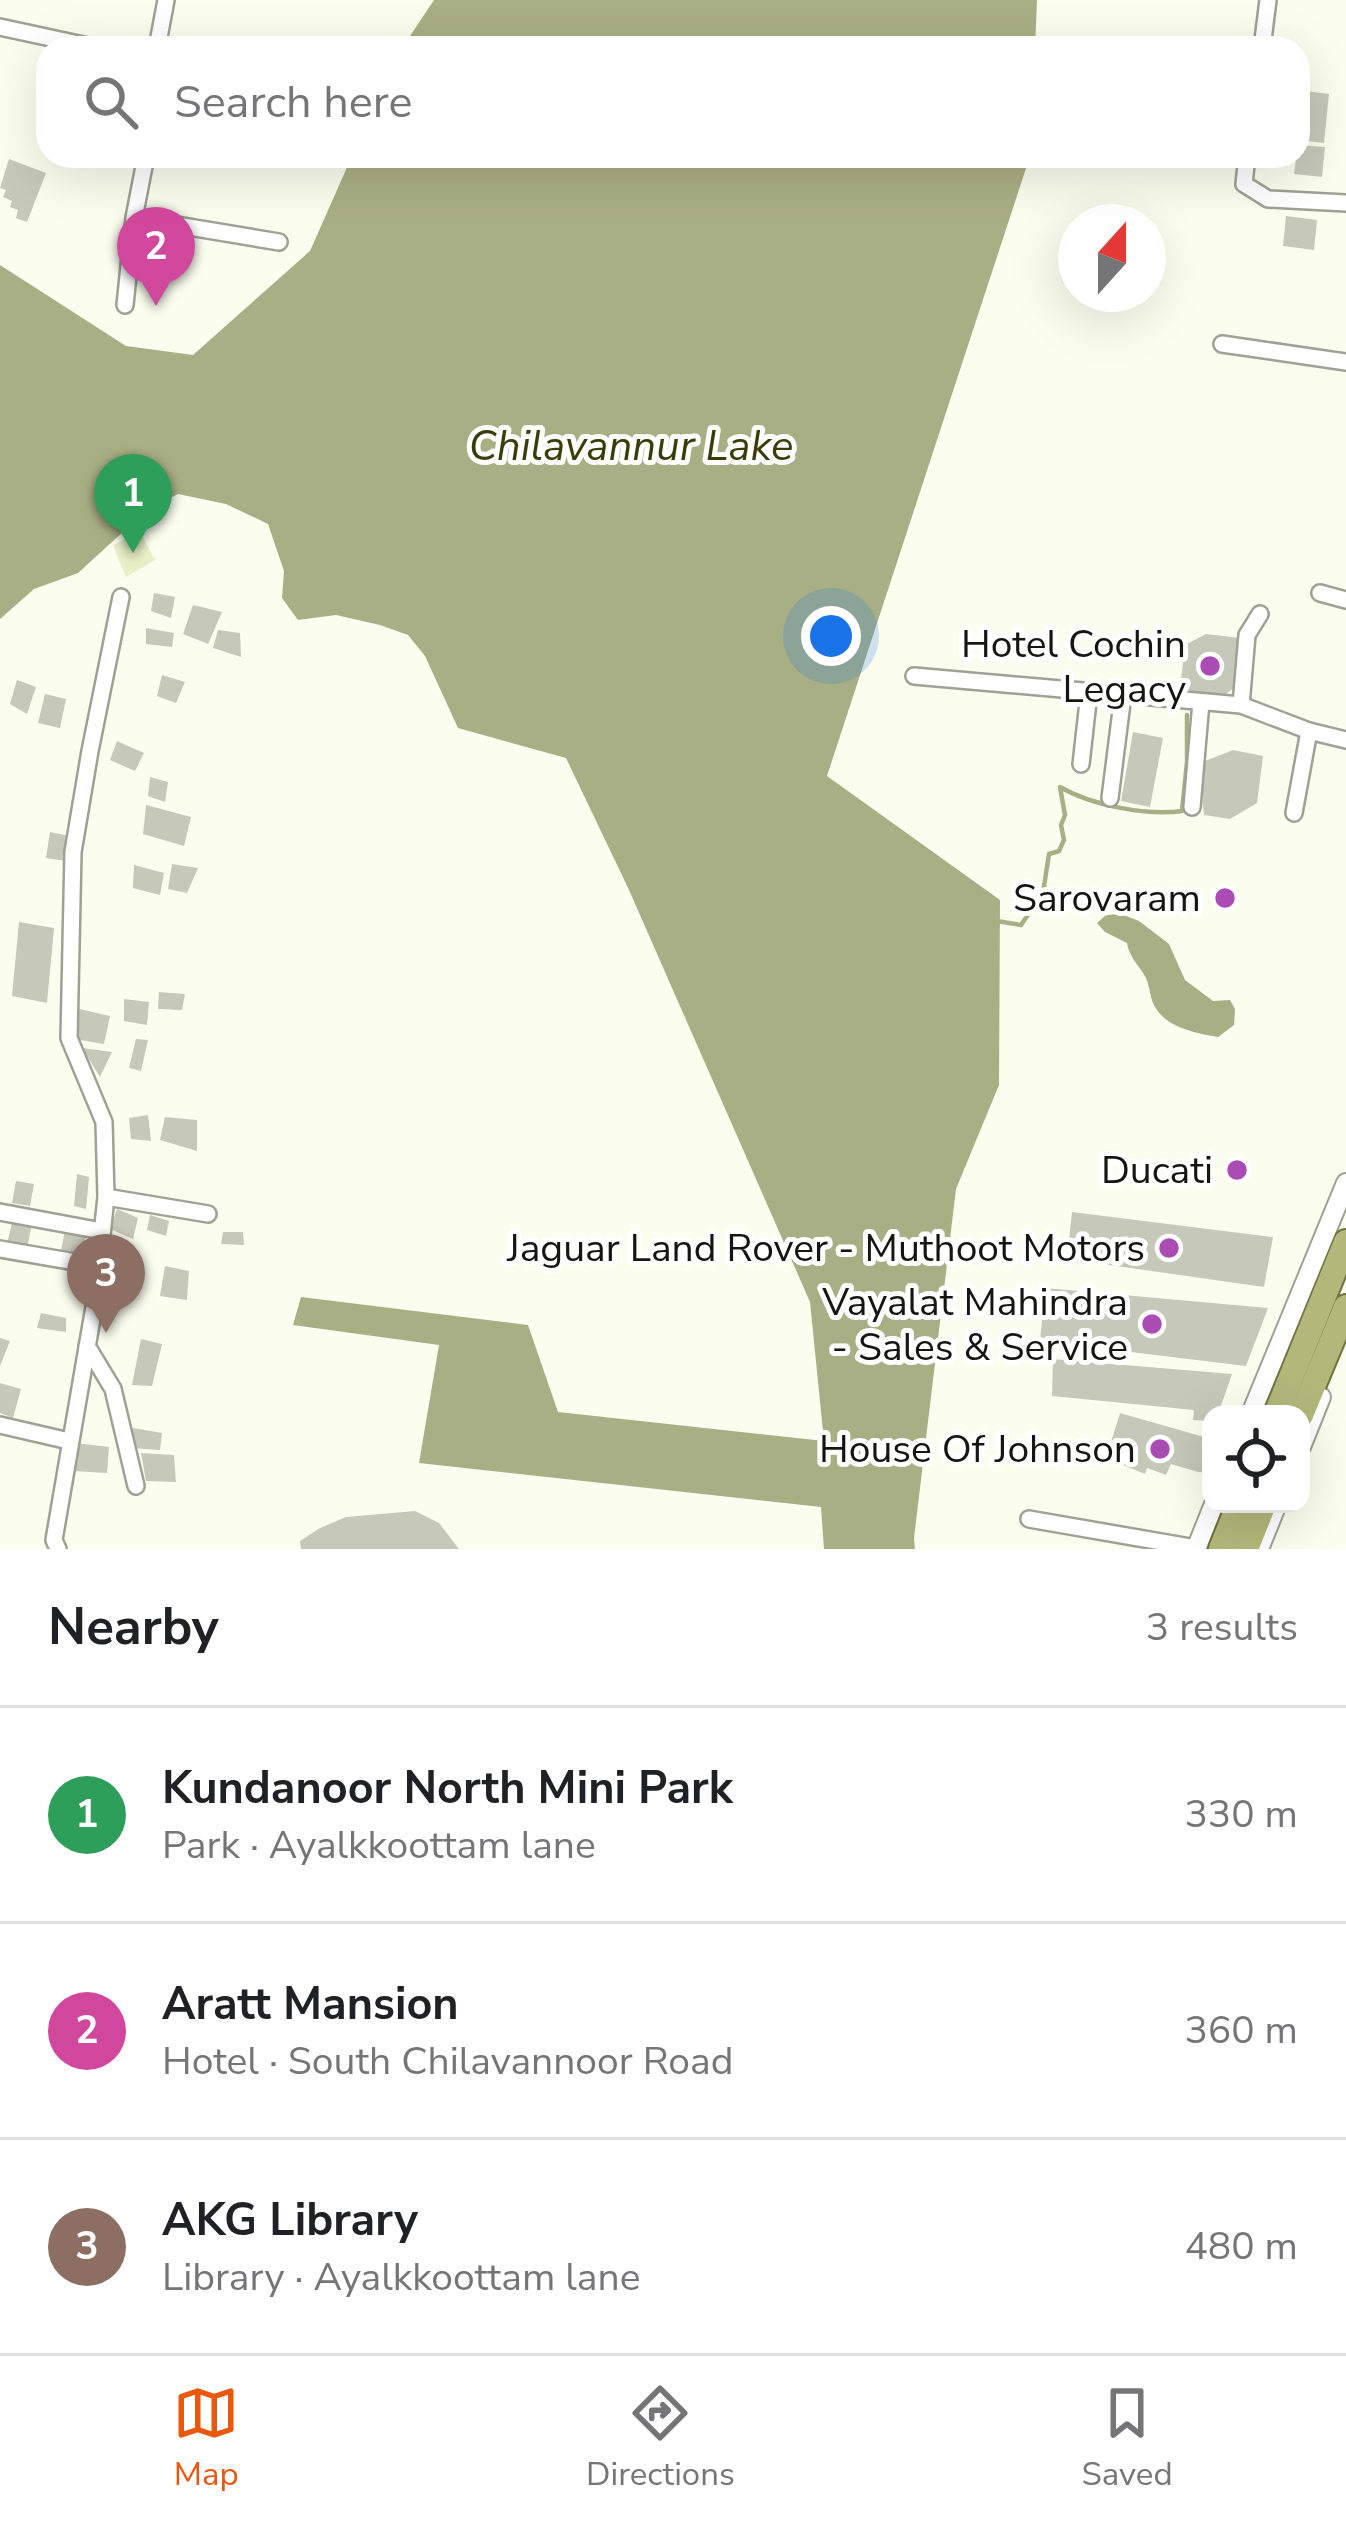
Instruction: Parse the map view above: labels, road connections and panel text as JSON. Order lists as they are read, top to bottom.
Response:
{
  "water": ["Chilavannur Lake"],
  "places": [
    "Hotel Cochin Legacy",
    "Sarovaram",
    "Ducati",
    "Jaguar Land Rover - Muthoot Motors",
    "Vayalat Mahindra - Sales & Service",
    "House Of Johnson"
  ],
  "north": "top",
  "page": {
    "search": "Search here",
    "pins": ["2", "1", "3"],
    "heading": ["Nearby", "3 results"],
    "list": [
      {
        "mark": "1",
        "name": "Kundanoor North Mini Park",
        "note": "Park · Ayalkkoottam lane",
        "value": "330 m"
      },
      {
        "mark": "2",
        "name": "Aratt Mansion",
        "note": "Hotel · South Chilavannoor Road",
        "value": "360 m"
      },
      {
        "mark": "3",
        "name": "AKG Library",
        "note": "Library · Ayalkkoottam lane",
        "value": "480 m"
      }
    ],
    "nav": ["Map", "Directions", "Saved"]
  }
}
